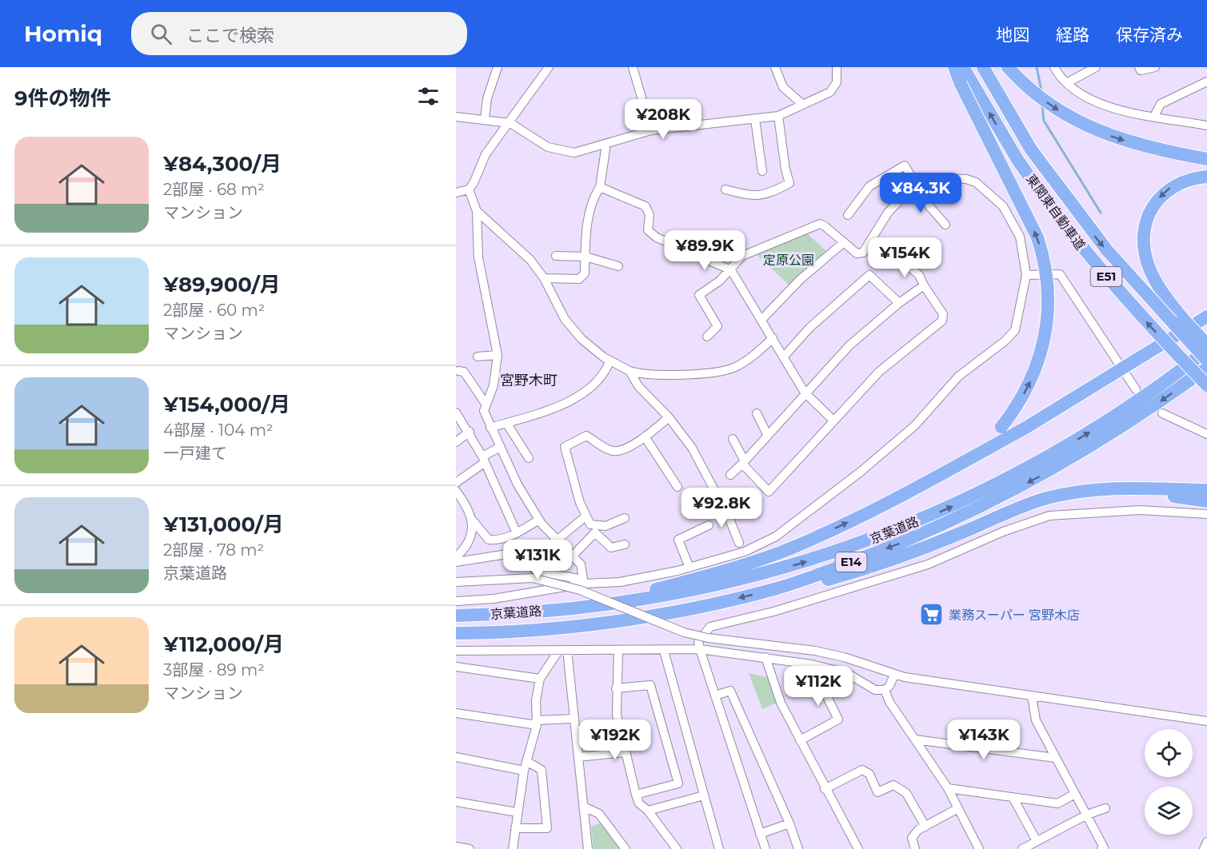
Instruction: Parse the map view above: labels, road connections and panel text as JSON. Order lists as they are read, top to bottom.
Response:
{
  "streets": {
    "highway": [
      "東関東自動車道",
      "E51",
      "京葉道路",
      "E14"
    ]
  },
  "districts": ["宮野木町"],
  "parks": ["定原公園"],
  "places": {
    "supermarket": ["業務スーパー 宮野木店"]
  },
  "page": {
    "header": "Homiq",
    "search": "ここで検索",
    "nav": ["地図", "経路", "保存済み"],
    "heading": "9件の物件",
    "price": [
      "¥208K",
      "¥84.3K",
      "¥89.9K",
      "¥154K",
      "¥92.8K",
      "¥131K",
      "¥112K",
      "¥192K",
      "¥143K"
    ],
    "list": [
      {
        "name": "¥84,300/月",
        "note": "2部屋 · 68 m² · マンション"
      },
      {
        "name": "¥89,900/月",
        "note": "2部屋 · 60 m² · マンション"
      },
      {
        "name": "¥154,000/月",
        "note": "4部屋 · 104 m² · 一戸建て"
      },
      {
        "name": "¥131,000/月",
        "note": "2部屋 · 78 m² · 京葉道路"
      },
      {
        "name": "¥112,000/月",
        "note": "3部屋 · 89 m² · マンション"
      }
    ]
  }
}
